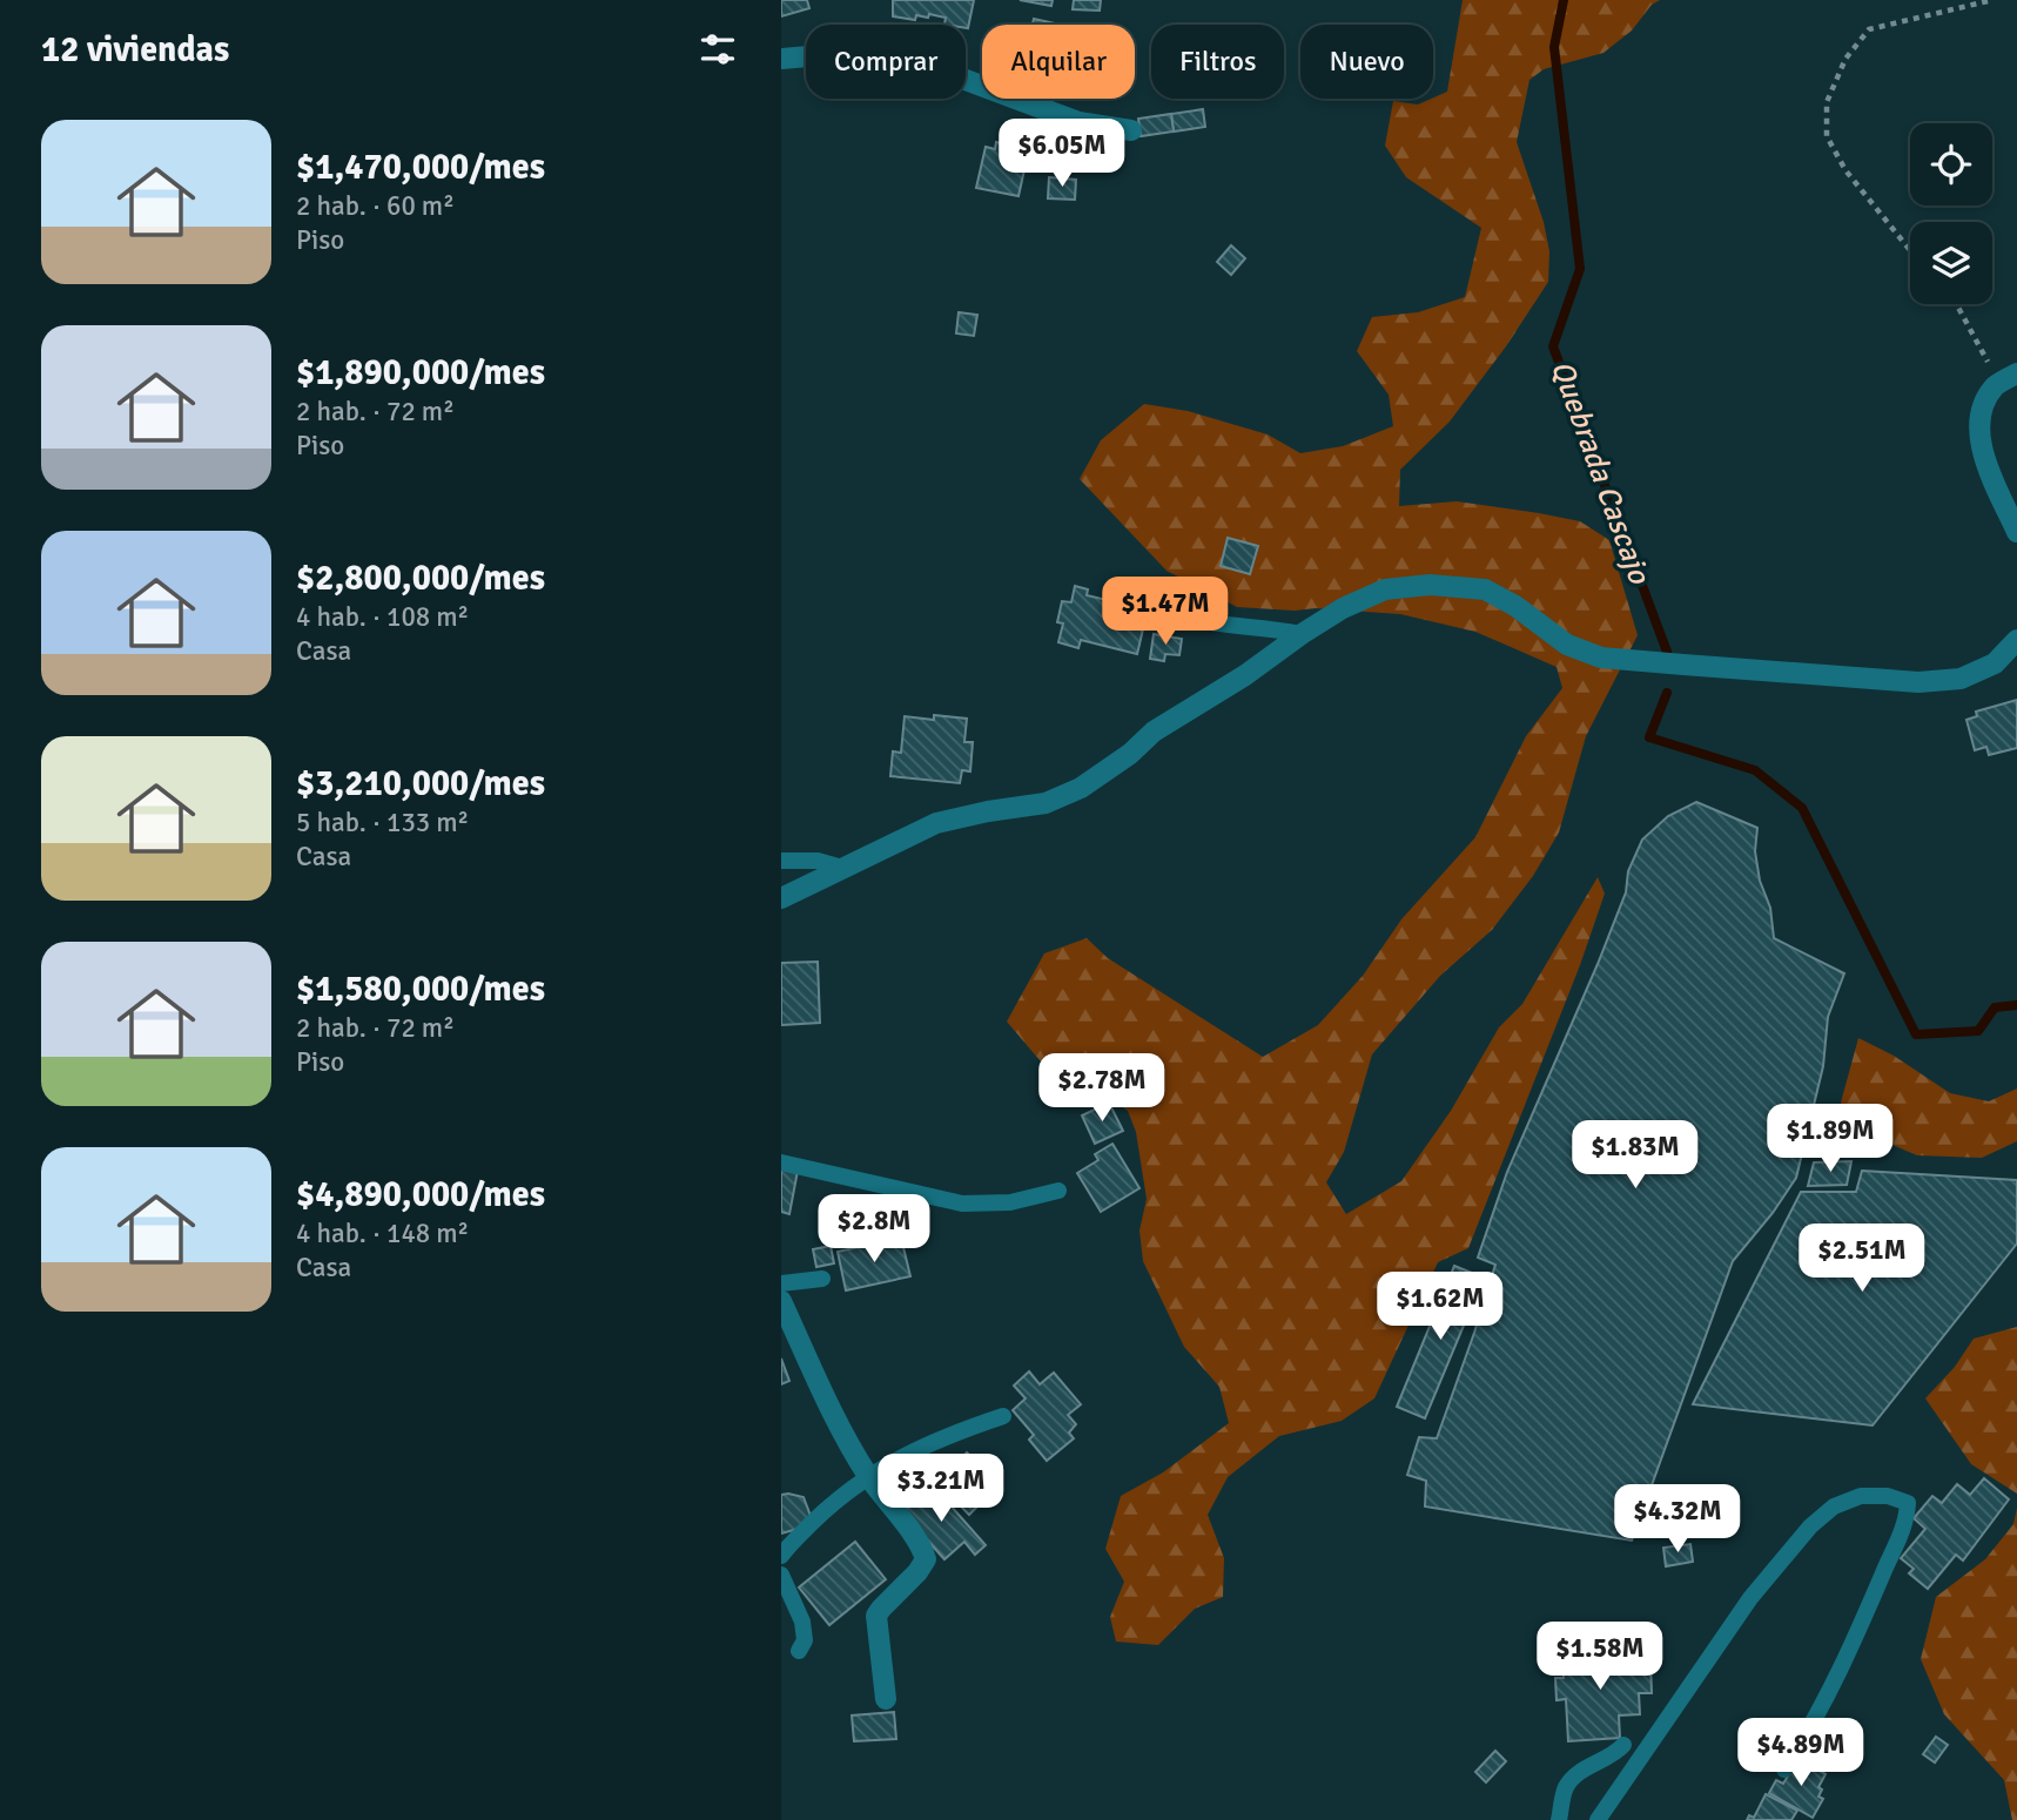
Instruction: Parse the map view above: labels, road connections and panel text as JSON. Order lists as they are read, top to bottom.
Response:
{
  "water": ["Quebrada Cascajo"],
  "page": {
    "heading": "12 viviendas",
    "chip": [
      "Comprar",
      "Alquilar",
      "Filtros",
      "Nuevo"
    ],
    "list": [
      {
        "name": "$1,470,000/mes",
        "note": "2 hab. · 60 m² · Piso"
      },
      {
        "name": "$1,890,000/mes",
        "note": "2 hab. · 72 m² · Piso"
      },
      {
        "name": "$2,800,000/mes",
        "note": "4 hab. · 108 m² · Casa"
      },
      {
        "name": "$3,210,000/mes",
        "note": "5 hab. · 133 m² · Casa"
      },
      {
        "name": "$1,580,000/mes",
        "note": "2 hab. · 72 m² · Piso"
      },
      {
        "name": "$4,890,000/mes",
        "note": "4 hab. · 148 m² · Casa"
      }
    ],
    "price": [
      "$6.05M",
      "$1.47M",
      "$2.78M",
      "$1.89M",
      "$1.83M",
      "$2.8M",
      "$2.51M",
      "$1.62M",
      "$3.21M",
      "$4.32M",
      "$1.58M",
      "$4.89M"
    ]
  }
}
